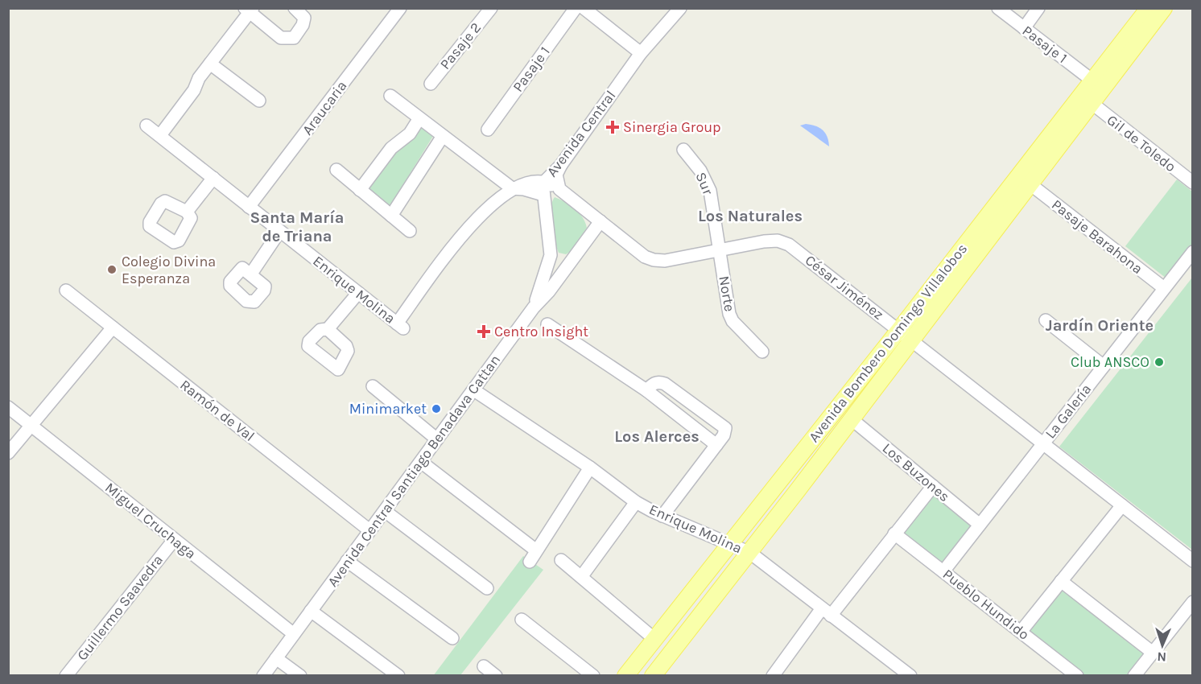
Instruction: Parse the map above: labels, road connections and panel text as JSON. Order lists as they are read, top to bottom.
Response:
{
  "streets": {
    "main road": ["Avenida Bombero Domingo Villalobos"],
    "street": [
      "Pasaje 1",
      "Pasaje 2",
      "Araucaria",
      "Avenida Central",
      "Gil de Toledo",
      "Sur",
      "Pasaje Barahona",
      "César Jiménez",
      "Enrique Molina",
      "Norte",
      "Ramón de Val",
      "La Galería",
      "Avenida Central Santiago Benadava Cattan",
      "Los Buzones",
      "Miguel Cruchaga",
      "Pueblo Hundido",
      "Guillermo Saavedra"
    ]
  },
  "crossings": [
    ["Pasaje 1", "Avenida Bombero Domingo Villalobos"],
    ["Araucaria", "Enrique Molina"],
    ["Avenida Central", "César Jiménez"],
    ["Avenida Central", "Avenida Central Santiago Benadava Cattan"],
    ["Gil de Toledo", "Avenida Bombero Domingo Villalobos"],
    ["Sur", "César Jiménez"],
    ["Sur", "Norte"],
    ["Pasaje Barahona", "Avenida Bombero Domingo Villalobos"],
    ["Pasaje Barahona", "La Galería"],
    ["César Jiménez", "Norte"],
    ["César Jiménez", "Avenida Bombero Domingo Villalobos"],
    ["César Jiménez", "La Galería"],
    ["César Jiménez", "Avenida Central Santiago Benadava Cattan"],
    ["Enrique Molina", "Avenida Bombero Domingo Villalobos"],
    ["Enrique Molina", "Avenida Central Santiago Benadava Cattan"],
    ["Avenida Bombero Domingo Villalobos", "Los Buzones"],
    ["Ramón de Val", "Avenida Central Santiago Benadava Cattan"],
    ["La Galería", "Los Buzones"],
    ["La Galería", "Pueblo Hundido"],
    ["Avenida Central Santiago Benadava Cattan", "Miguel Cruchaga"],
    ["Miguel Cruchaga", "Guillermo Saavedra"]
  ],
  "districts": [
    "Los Naturales",
    "Santa María de Triana",
    "Jardín Oriente",
    "Los Alerces"
  ],
  "places": {
    "health": ["Sinergia Group", "Centro Insight"],
    "other": ["Colegio Divina Esperanza", "Club ANSCO", "Minimarket"]
  },
  "north": "bottom"
}
